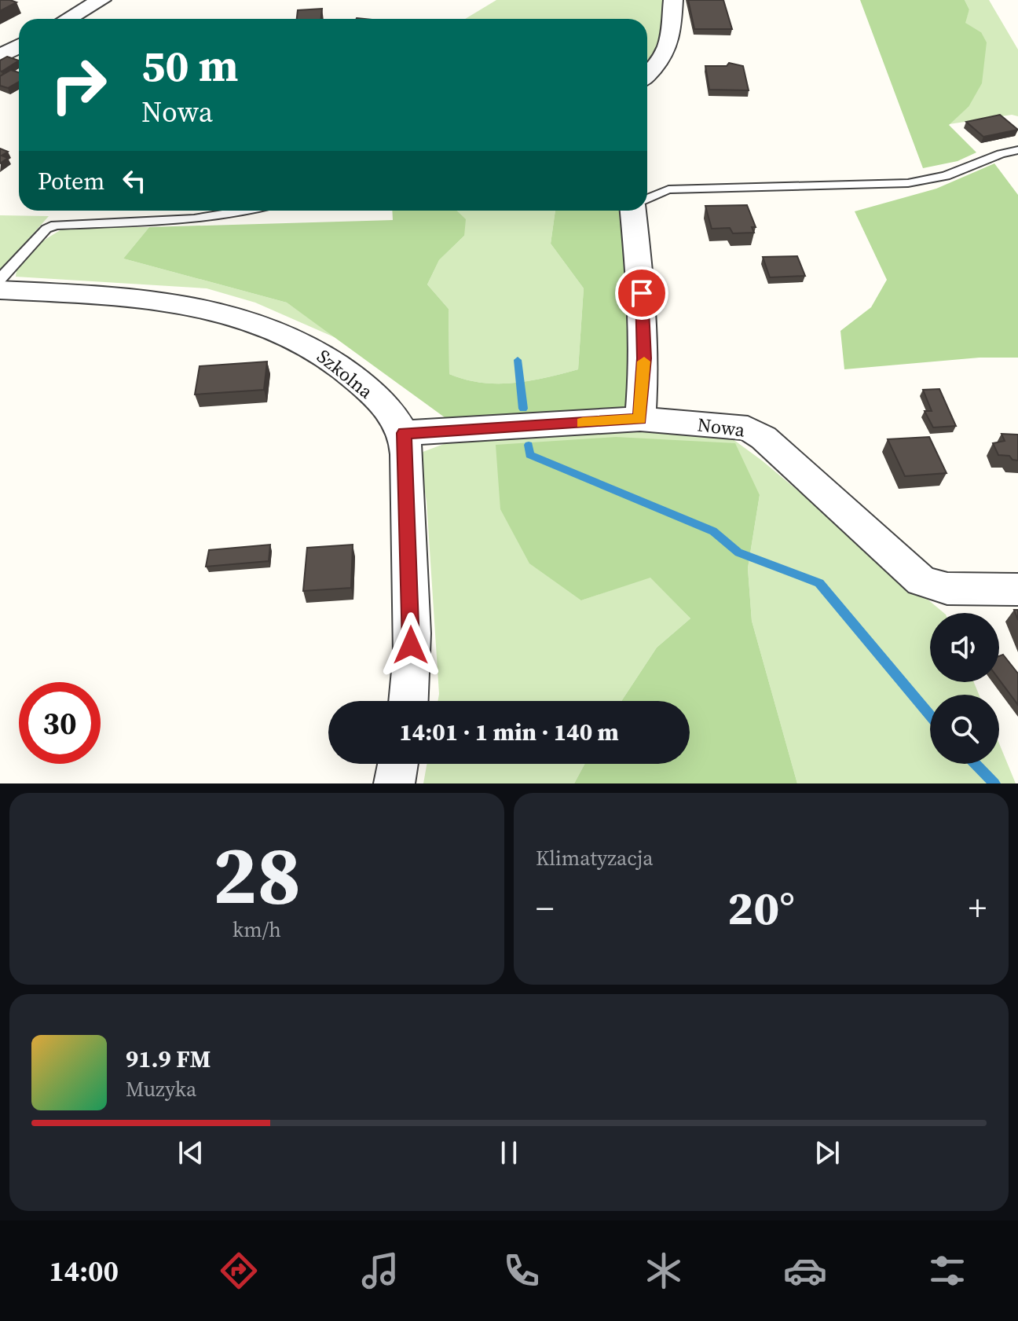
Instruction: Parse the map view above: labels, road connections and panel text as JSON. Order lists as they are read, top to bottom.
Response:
{
  "streets": {
    "street": ["Szkolna", "Nowa"]
  },
  "crossings": [
    ["Szkolna", "Nowa"]
  ],
  "page": {
    "turn": ["50 m", "Nowa"],
    "then": "Potem",
    "limit": "30",
    "trip": "14:01 · 1 min · 140 m",
    "tile": [
      ["28", "km/h"],
      "Klimatyzacja"
    ],
    "heat": ["−", "20°", "+"],
    "song": ["91.9 FM", "Muzyka"],
    "tabs": "14:00"
  }
}
